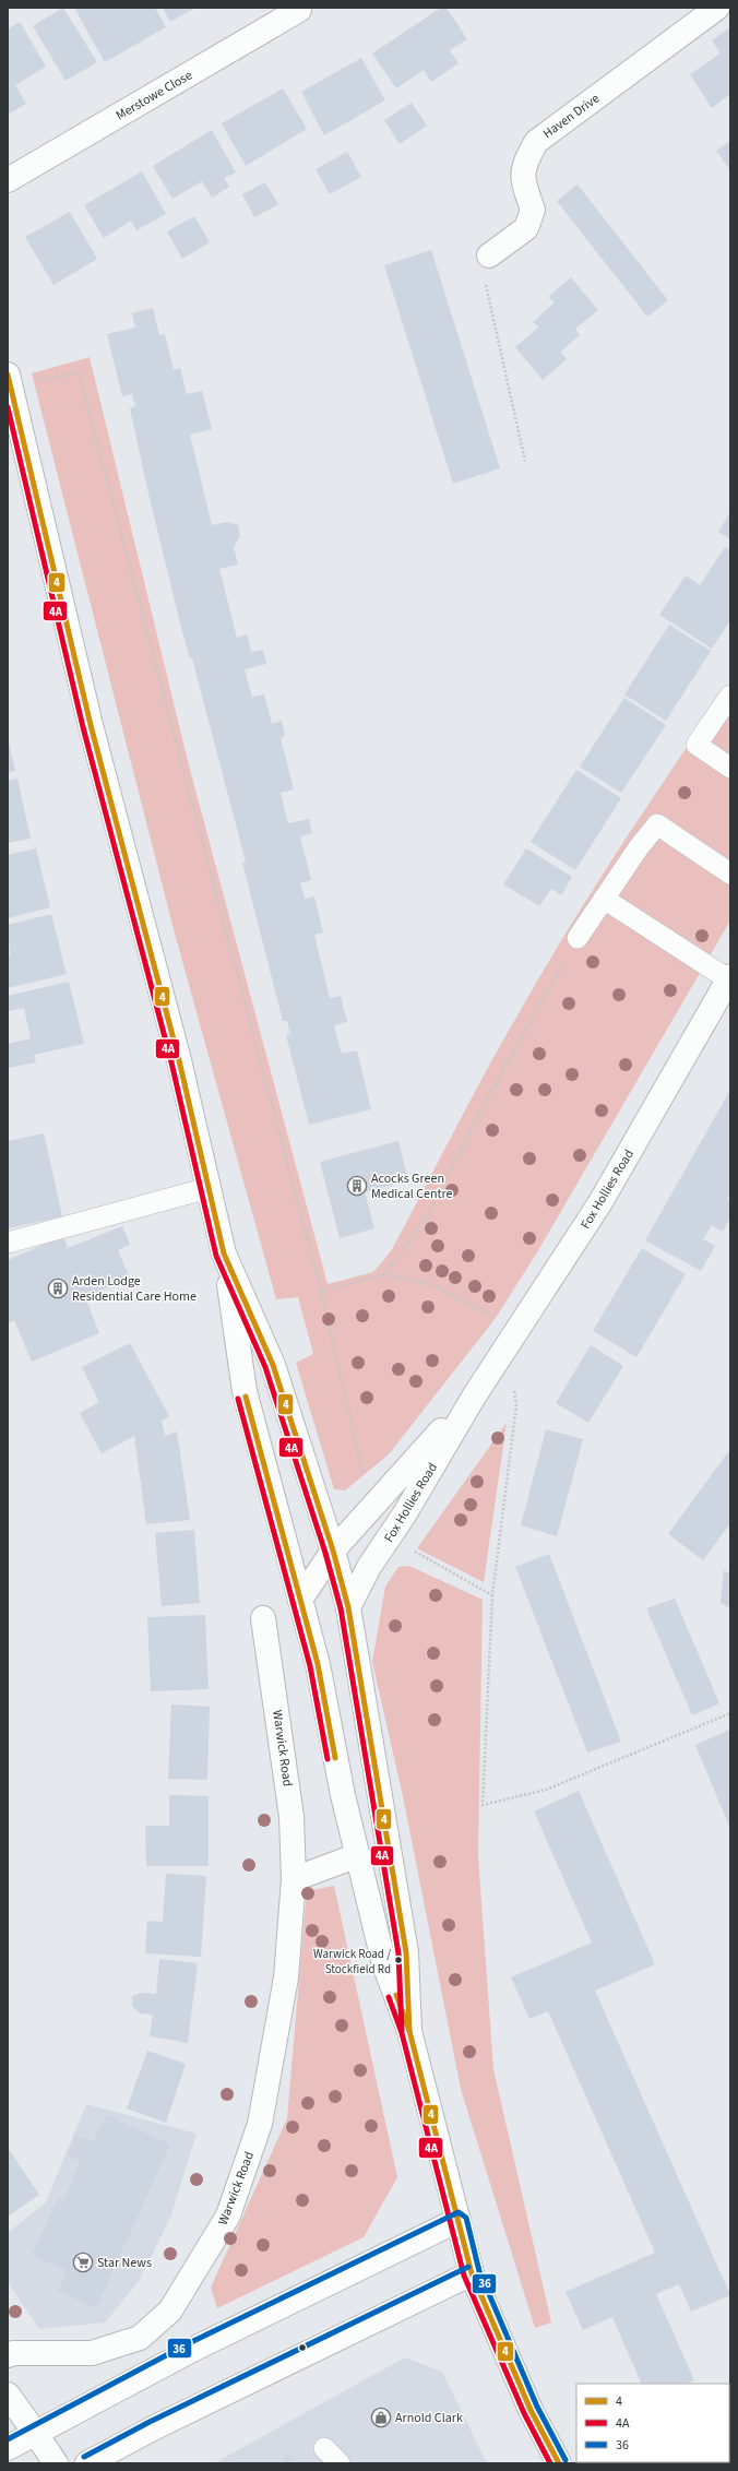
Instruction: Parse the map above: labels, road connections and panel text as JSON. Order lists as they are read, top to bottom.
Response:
{
  "streets": {
    "main road": [
      "Merstowe Close",
      "Haven Drive",
      "Fox Hollies Road",
      "Warwick Road"
    ]
  },
  "places": {
    "building": ["Acocks Green Medical Centre", "Arden Lodge Residential Care Home"],
    "other": ["Warwick Road / Stockfield Rd"],
    "supermarket": ["Star News"],
    "shop": ["Arnold Clark"]
  },
  "lines": ["transit line 4", "transit line 4A", "transit line 36"],
  "legend": ["4", "4A", "36"]
}
